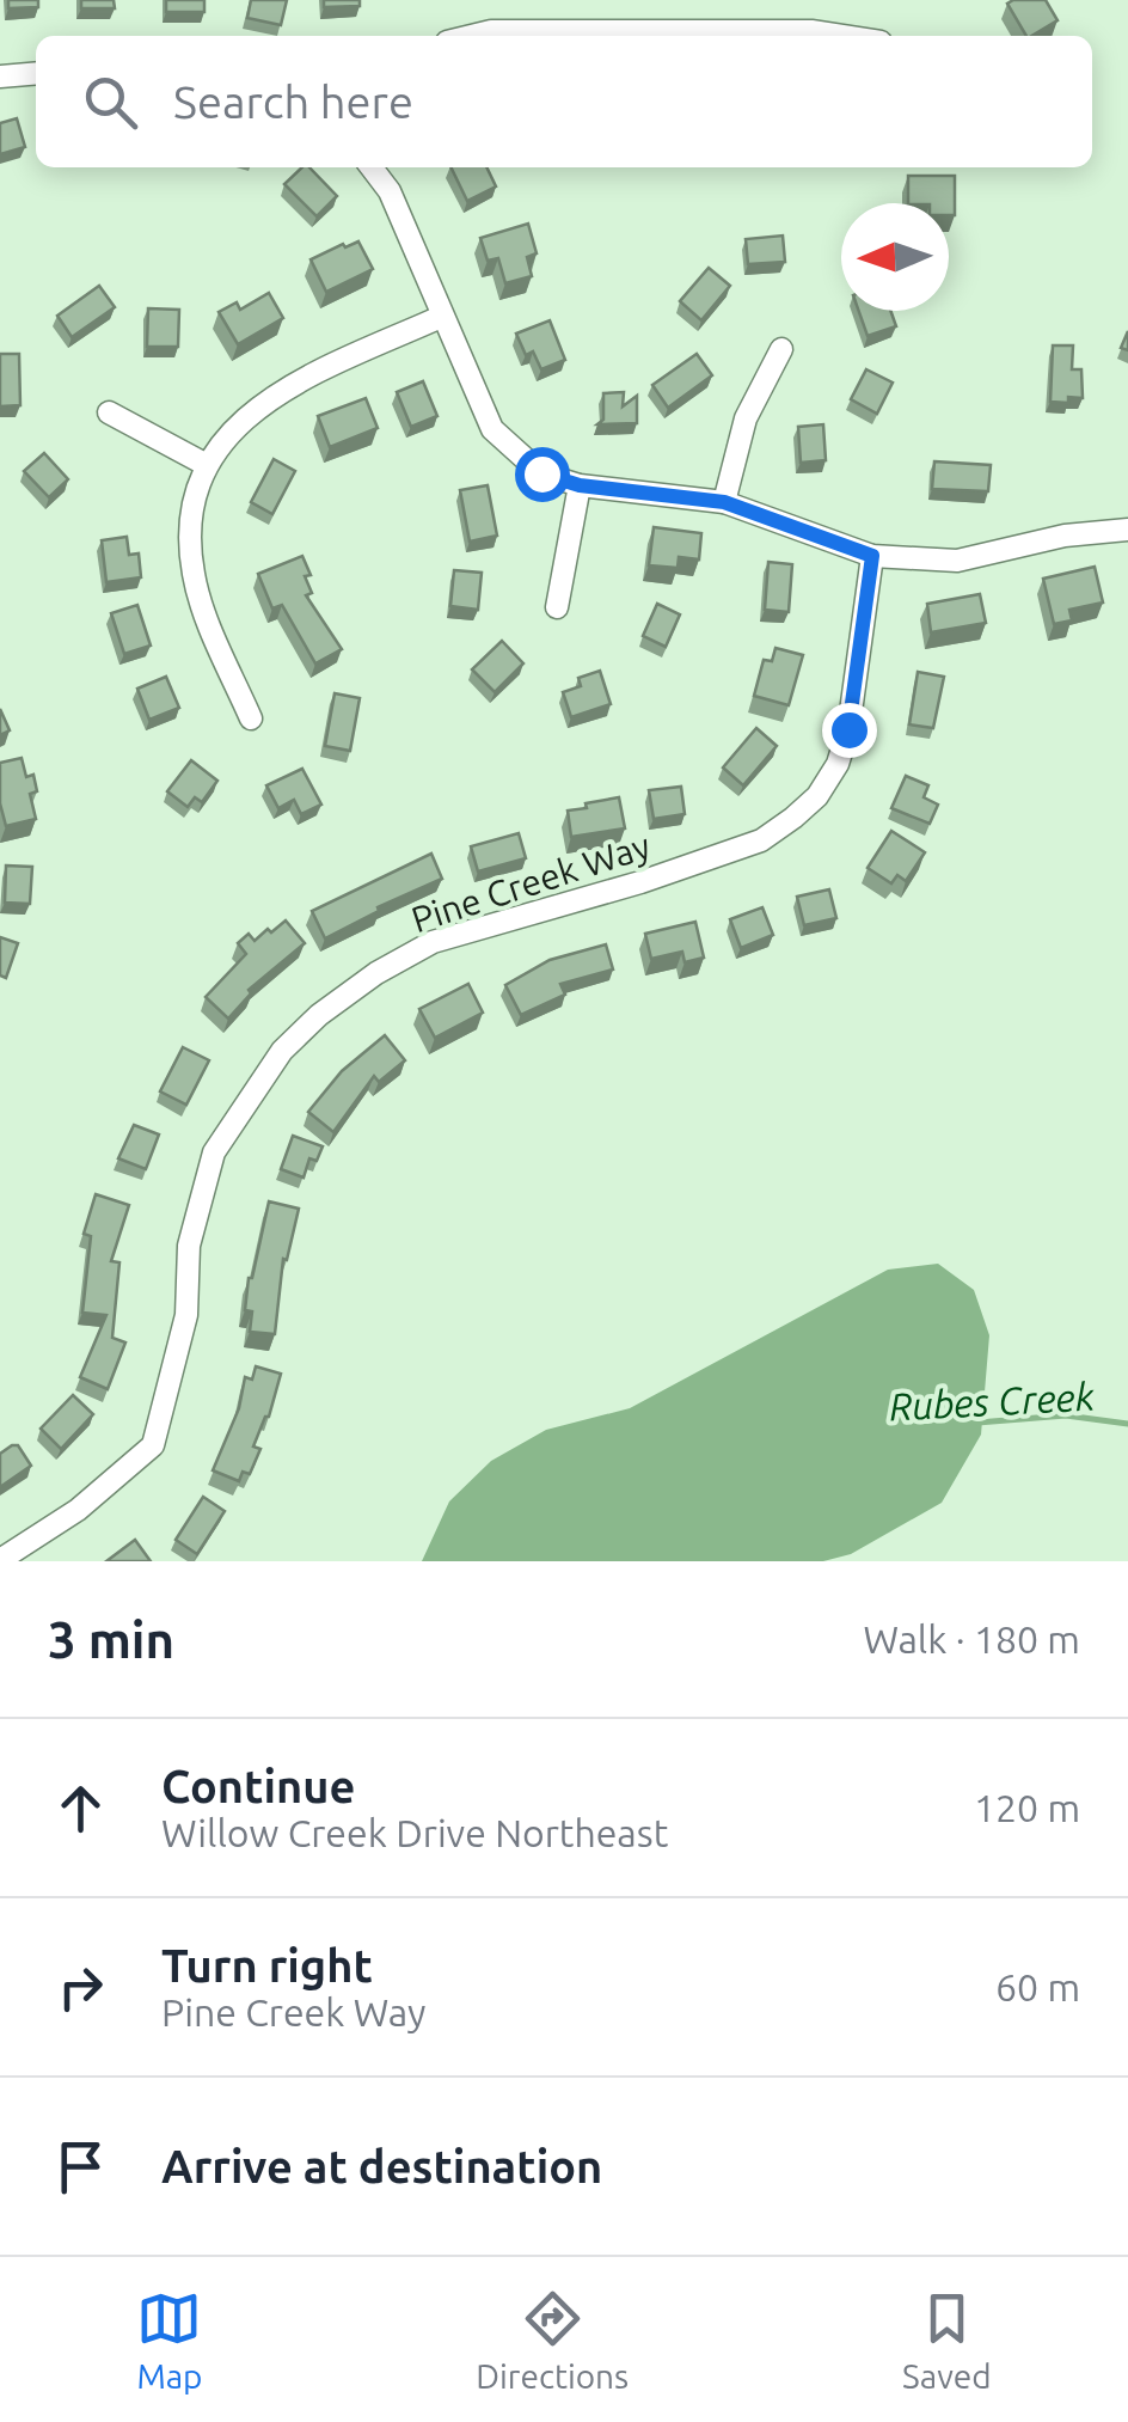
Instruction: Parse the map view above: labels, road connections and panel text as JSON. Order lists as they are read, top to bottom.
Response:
{
  "streets": {
    "street": ["Pine Creek Way"]
  },
  "water": ["Rubes Creek"],
  "north": "left",
  "page": {
    "search": "Search here",
    "heading": ["3 min", "Walk · 180 m"],
    "list": [
      ["Continue", "Willow Creek Drive Northeast", "120 m"],
      ["Turn right", "Pine Creek Way", "60 m"],
      "Arrive at destination"
    ],
    "nav": ["Map", "Directions", "Saved"]
  }
}
